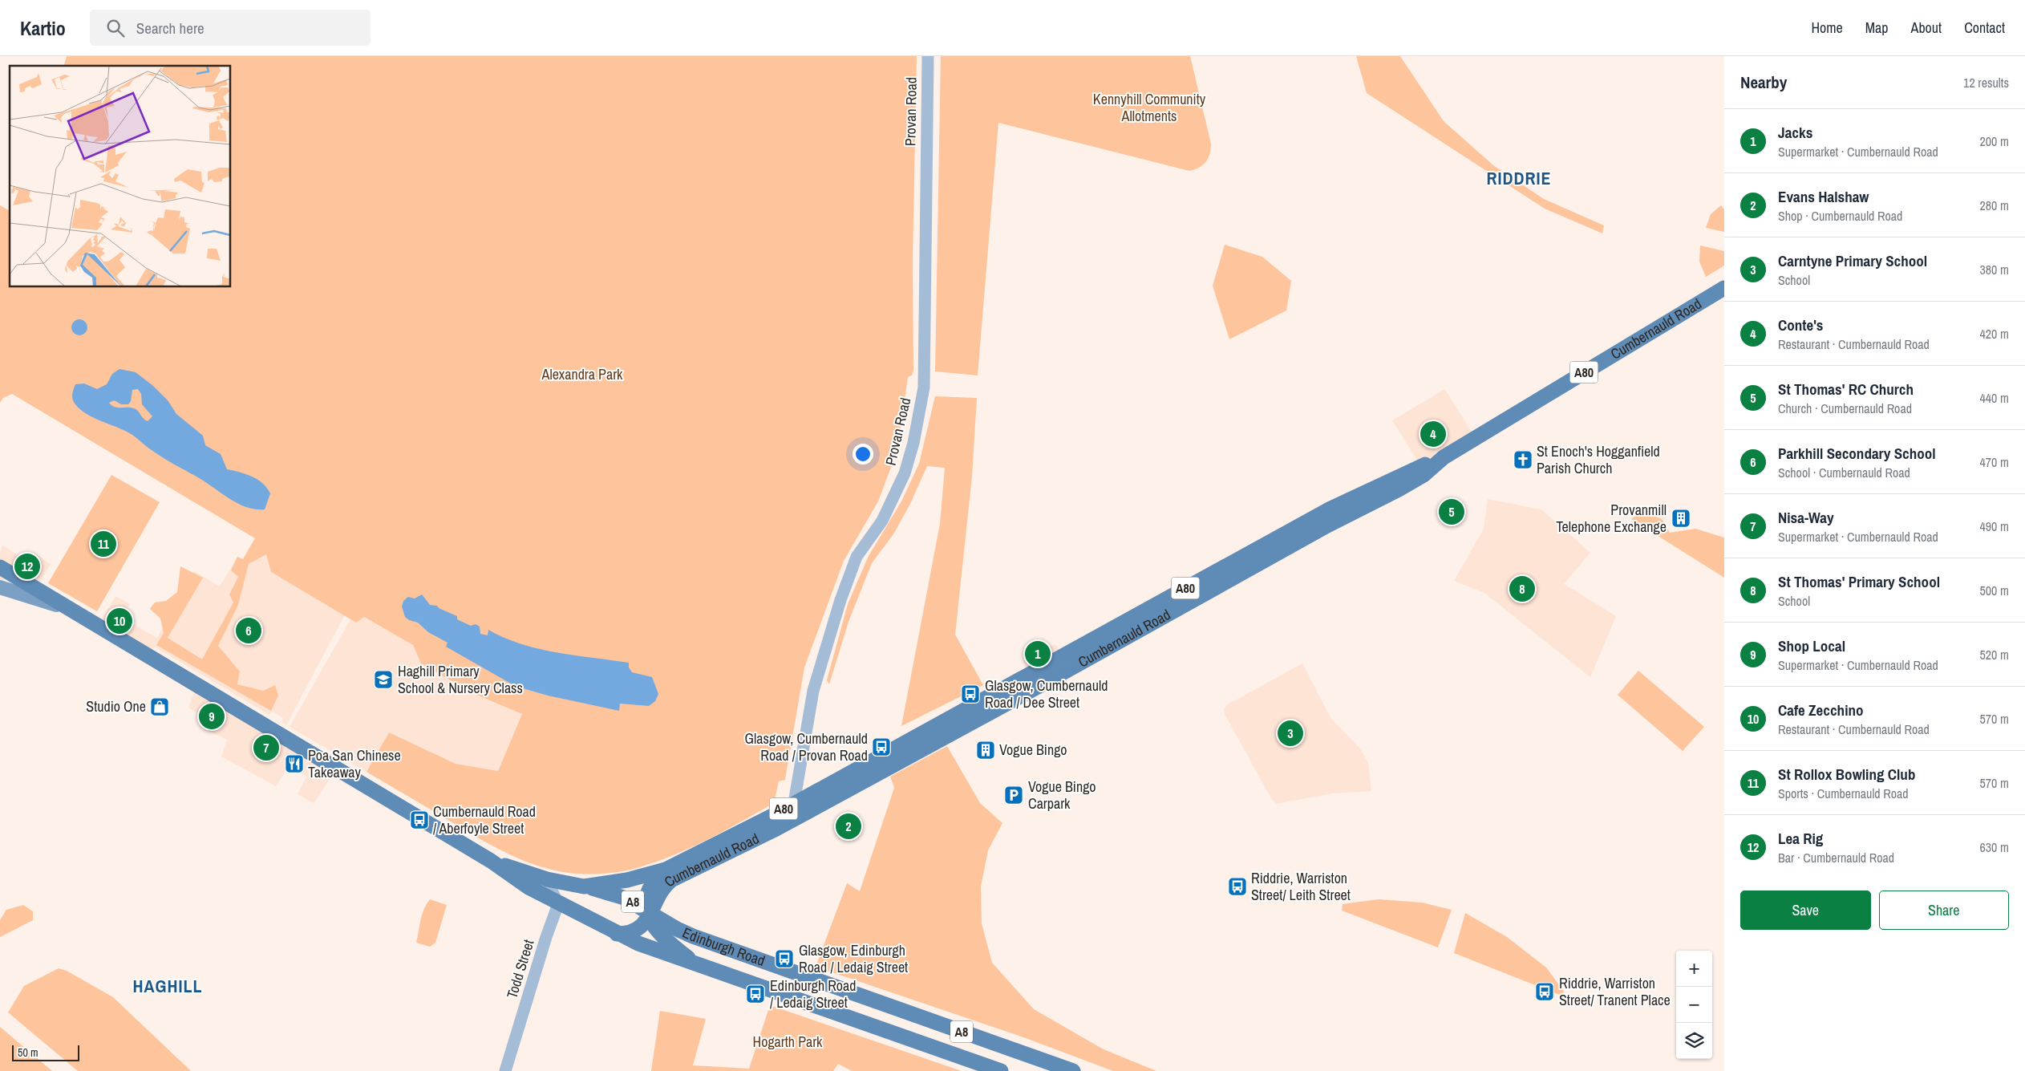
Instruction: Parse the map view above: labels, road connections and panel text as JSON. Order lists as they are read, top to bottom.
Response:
{
  "streets": {
    "main road": [
      "Cumbernauld Road",
      "A80",
      "A8",
      "Edinburgh Road"
    ],
    "street": ["Provan Road", "Todd Street"]
  },
  "crossings": [
    ["Provan Road", "Cumbernauld Road"],
    ["Cumbernauld Road", "A80"],
    ["Cumbernauld Road", "A8"],
    ["Cumbernauld Road", "Edinburgh Road"],
    ["A80", "A8"],
    ["A80", "Edinburgh Road"],
    ["A8", "Edinburgh Road"],
    ["A8", "Todd Street"]
  ],
  "districts": ["RIDDRIE", "HAGHILL"],
  "parks": ["Kennyhill Community Allotments", "Alexandra Park", "Hogarth Park"],
  "places": {
    "church": ["St Enoch's Hogganfield Parish Church"],
    "building": ["Provanmill Telephone Exchange", "Vogue Bingo"],
    "school or university": ["Haghill Primary School & Nursery Class"],
    "bus stop": [
      "Glasgow, Cumbernauld Road / Dee Street",
      "Glasgow, Cumbernauld Road / Provan Road",
      "Cumbernauld Road / Aberfoyle Street",
      "Riddrie, Warriston Street/ Leith Street",
      "Glasgow, Edinburgh Road / Ledaig Street",
      "Riddrie, Warriston Street/ Tranent Place",
      "Edinburgh Road / Ledaig Street"
    ],
    "shop": ["Studio One"],
    "restaurant": ["Poa San Chinese Takeaway"],
    "parking": ["Vogue Bingo Carpark"]
  },
  "scale_bar": "50 m",
  "page": {
    "header": "Kartio",
    "search": "Search here",
    "nav": [
      "Home",
      "Map",
      "About",
      "Contact"
    ],
    "heading": ["Nearby", "12 results"],
    "list": [
      {
        "mark": "1",
        "name": "Jacks",
        "note": "Supermarket · Cumbernauld Road",
        "value": "200 m"
      },
      {
        "mark": "2",
        "name": "Evans Halshaw",
        "note": "Shop · Cumbernauld Road",
        "value": "280 m"
      },
      {
        "mark": "3",
        "name": "Carntyne Primary School",
        "note": "School",
        "value": "380 m"
      },
      {
        "mark": "4",
        "name": "Conte's",
        "note": "Restaurant · Cumbernauld Road",
        "value": "420 m"
      },
      {
        "mark": "5",
        "name": "St Thomas' RC Church",
        "note": "Church · Cumbernauld Road",
        "value": "440 m"
      },
      {
        "mark": "6",
        "name": "Parkhill Secondary School",
        "note": "School · Cumbernauld Road",
        "value": "470 m"
      },
      {
        "mark": "7",
        "name": "Nisa-Way",
        "note": "Supermarket · Cumbernauld Road",
        "value": "490 m"
      },
      {
        "mark": "8",
        "name": "St Thomas' Primary School",
        "note": "School",
        "value": "500 m"
      },
      {
        "mark": "9",
        "name": "Shop Local",
        "note": "Supermarket · Cumbernauld Road",
        "value": "520 m"
      },
      {
        "mark": "10",
        "name": "Cafe Zecchino",
        "note": "Restaurant · Cumbernauld Road",
        "value": "570 m"
      },
      {
        "mark": "11",
        "name": "St Rollox Bowling Club",
        "note": "Sports · Cumbernauld Road",
        "value": "570 m"
      },
      {
        "mark": "12",
        "name": "Lea Rig",
        "note": "Bar · Cumbernauld Road",
        "value": "630 m"
      }
    ],
    "pins": [
      "4",
      "5",
      "11",
      "12",
      "8",
      "10",
      "6",
      "1",
      "9",
      "3",
      "7",
      "2"
    ],
    "buttons": ["Save", "Share"],
    "map_buttons": ["+", "−"],
    "scale": "50 m"
  }
}
